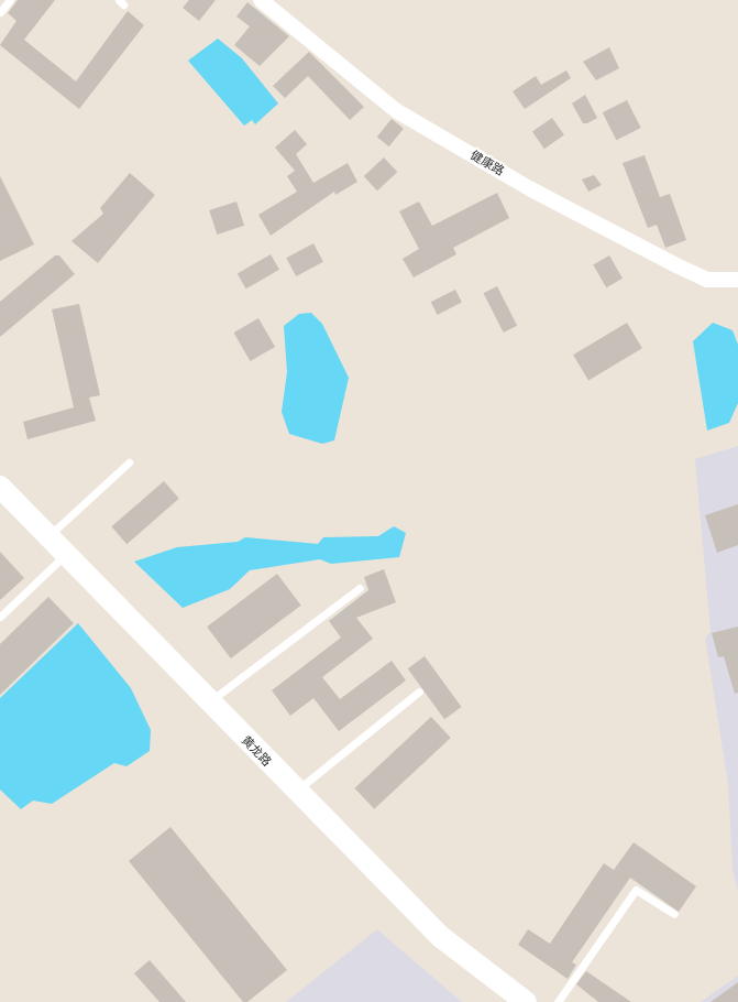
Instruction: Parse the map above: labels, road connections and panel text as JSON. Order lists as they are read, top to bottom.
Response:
{
  "streets": {
    "main road": ["黄龙路"],
    "street": ["健康路"]
  }
}
